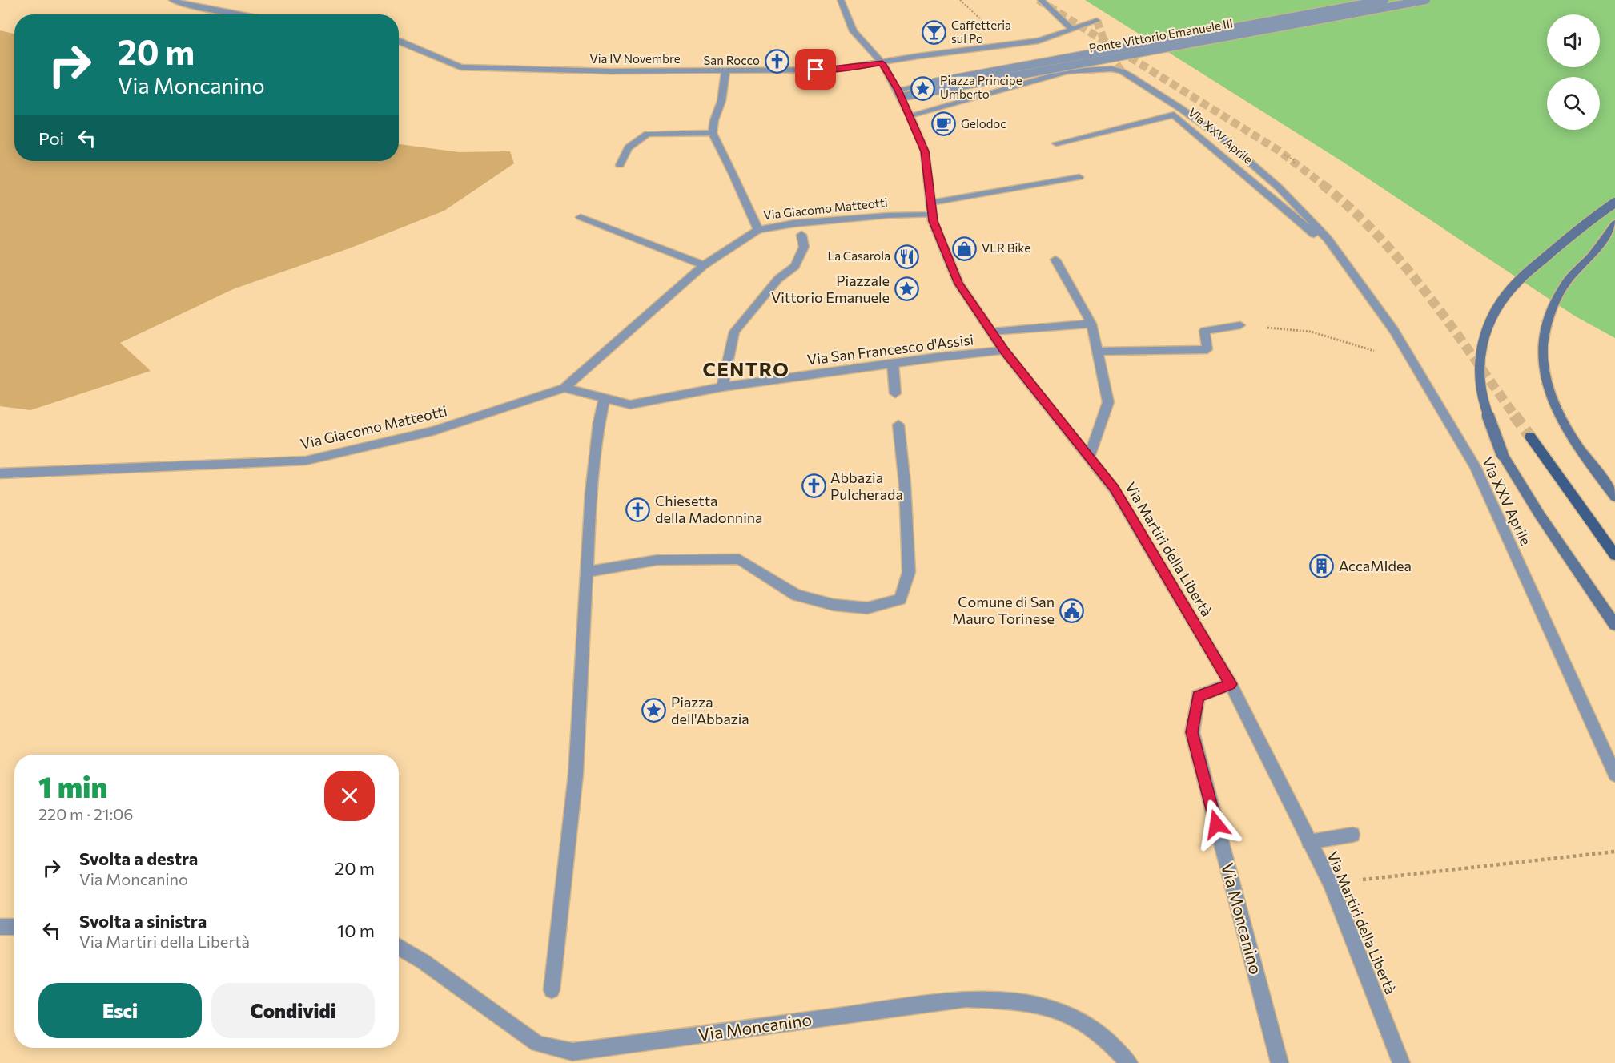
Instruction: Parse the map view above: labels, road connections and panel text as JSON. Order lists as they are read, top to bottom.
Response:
{
  "streets": {
    "street": [
      "Ponte Vittorio Emanuele III",
      "Via IV Novembre",
      "Via XXV Aprile",
      "Via Giacomo Matteotti",
      "Via San Francesco d'Assisi",
      "Via Martiri della Libertà",
      "Via Moncanino"
    ]
  },
  "crossings": [
    ["Ponte Vittorio Emanuele III", "Via Martiri della Libertà"],
    ["Via IV Novembre", "Via Martiri della Libertà"],
    ["Via XXV Aprile", "Via Martiri della Libertà"],
    ["Via Giacomo Matteotti", "Via San Francesco d'Assisi"],
    ["Via Giacomo Matteotti", "Via Martiri della Libertà"],
    ["Via San Francesco d'Assisi", "Via Martiri della Libertà"],
    ["Via Martiri della Libertà", "Via Moncanino"]
  ],
  "districts": ["CENTRO"],
  "places": {
    "bar": ["Caffetteria sul Po"],
    "church": ["San Rocco", "Abbazia Pulcherada", "Chiesetta della Madonnina"],
    "place": ["Piazza Principe Umberto", "Piazzale Vittorio Emanuele", "Piazza dell'Abbazia"],
    "cafe": ["Gelodoc"],
    "shop": ["VLR Bike"],
    "restaurant": ["La Casarola"],
    "building": ["AccaMIdea"],
    "public building": ["Comune di San Mauro Torinese"]
  },
  "page": {
    "turn": ["20 m", "Via Moncanino"],
    "then": "Poi",
    "heading": ["1 min", "220 m · 21:06"],
    "list": [
      {
        "name": "Svolta a destra",
        "note": "Via Moncanino",
        "value": "20 m"
      },
      {
        "name": "Svolta a sinistra",
        "note": "Via Martiri della Libertà",
        "value": "10 m"
      }
    ],
    "buttons": ["Esci", "Condividi"]
  }
}
